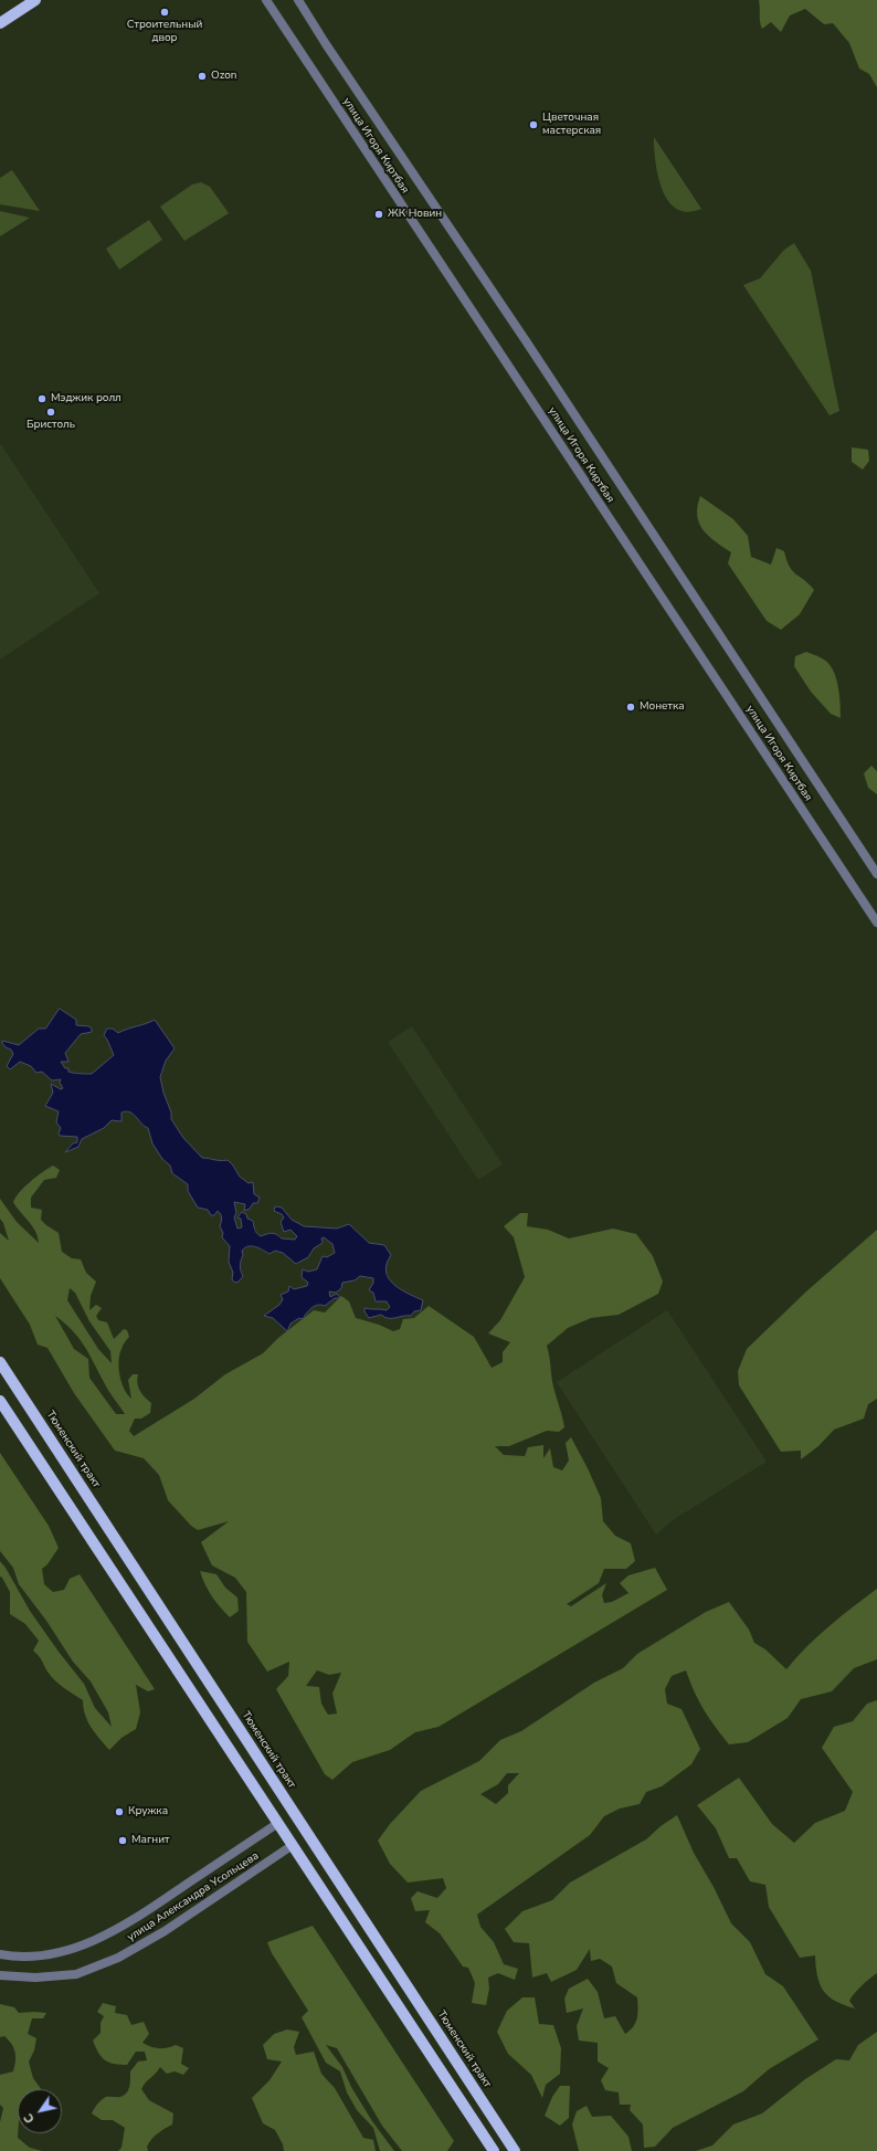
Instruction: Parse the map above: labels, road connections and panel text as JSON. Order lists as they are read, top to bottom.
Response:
{
  "streets": {
    "main road": ["Тюменский тракт"],
    "street": ["улица Игоря Киртбая", "улица Александра Усольцева"]
  },
  "places": [
    "Строительный двор",
    "Ozon",
    "Цветочная мастерская",
    "ЖК Новин",
    "Мэджик ролл",
    "Бристоль",
    "Монетка",
    "Кружка",
    "Магнит"
  ],
  "north": "bottom left"
}
